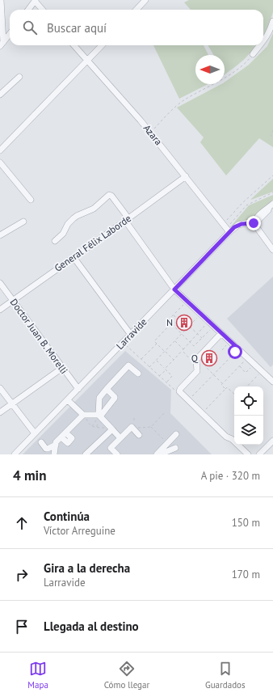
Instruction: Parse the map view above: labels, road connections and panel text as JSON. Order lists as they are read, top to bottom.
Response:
{
  "streets": {
    "street": [
      "Azara",
      "General Félix Laborde",
      "Larravide",
      "Doctor Juan B. Morelli"
    ]
  },
  "crossings": [
    ["Azara", "General Félix Laborde"],
    ["Azara", "Larravide"],
    ["General Félix Laborde", "Doctor Juan B. Morelli"],
    ["Larravide", "Doctor Juan B. Morelli"]
  ],
  "places": {
    "building": ["N", "Q"]
  },
  "north": "left",
  "page": {
    "search": "Buscar aquí",
    "heading": ["4 min", "A pie · 320 m"],
    "list": [
      ["Continúa", "Víctor Arreguine", "150 m"],
      ["Gira a la derecha", "Larravide", "170 m"],
      "Llegada al destino"
    ],
    "nav": ["Mapa", "Cómo llegar", "Guardados"]
  }
}
